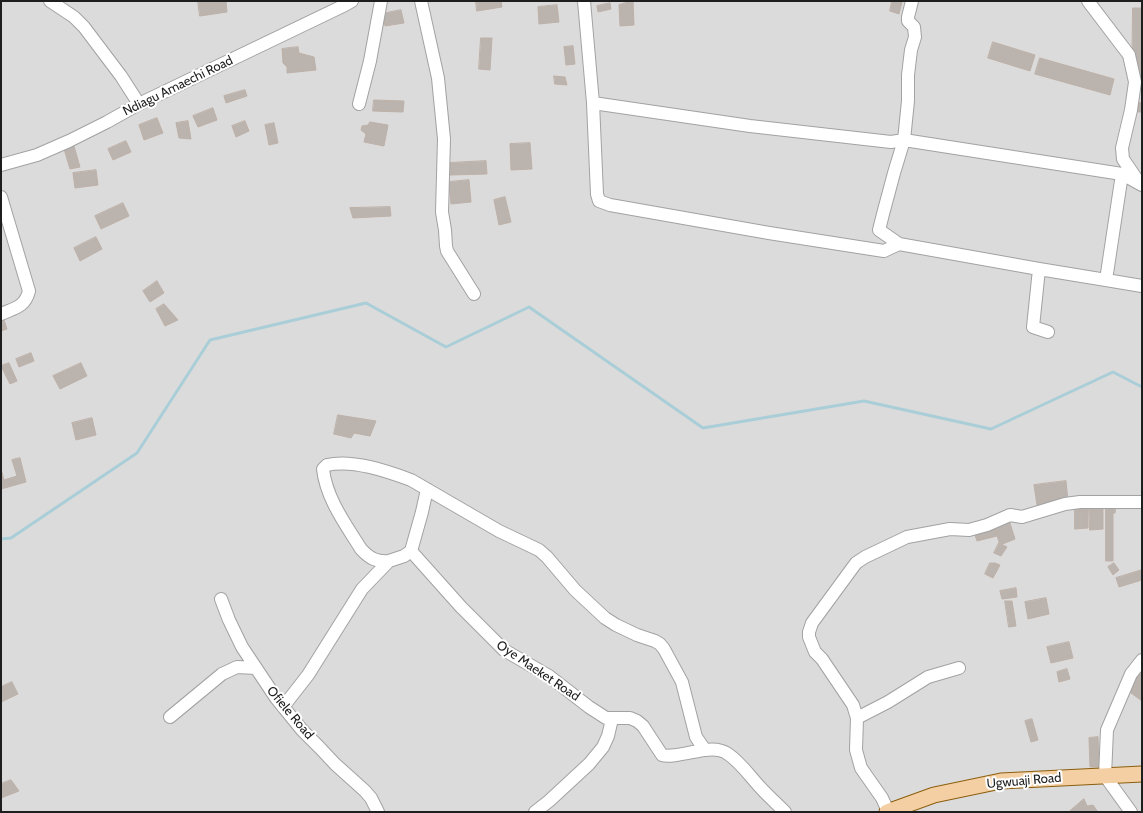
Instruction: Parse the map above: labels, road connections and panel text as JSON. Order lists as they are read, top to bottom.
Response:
{
  "streets": {
    "main road": ["Ugwuaji Road"],
    "street": ["Ndiagu Amaechi Road", "Oye Maeket Road", "Ofiele Road"]
  }
}
